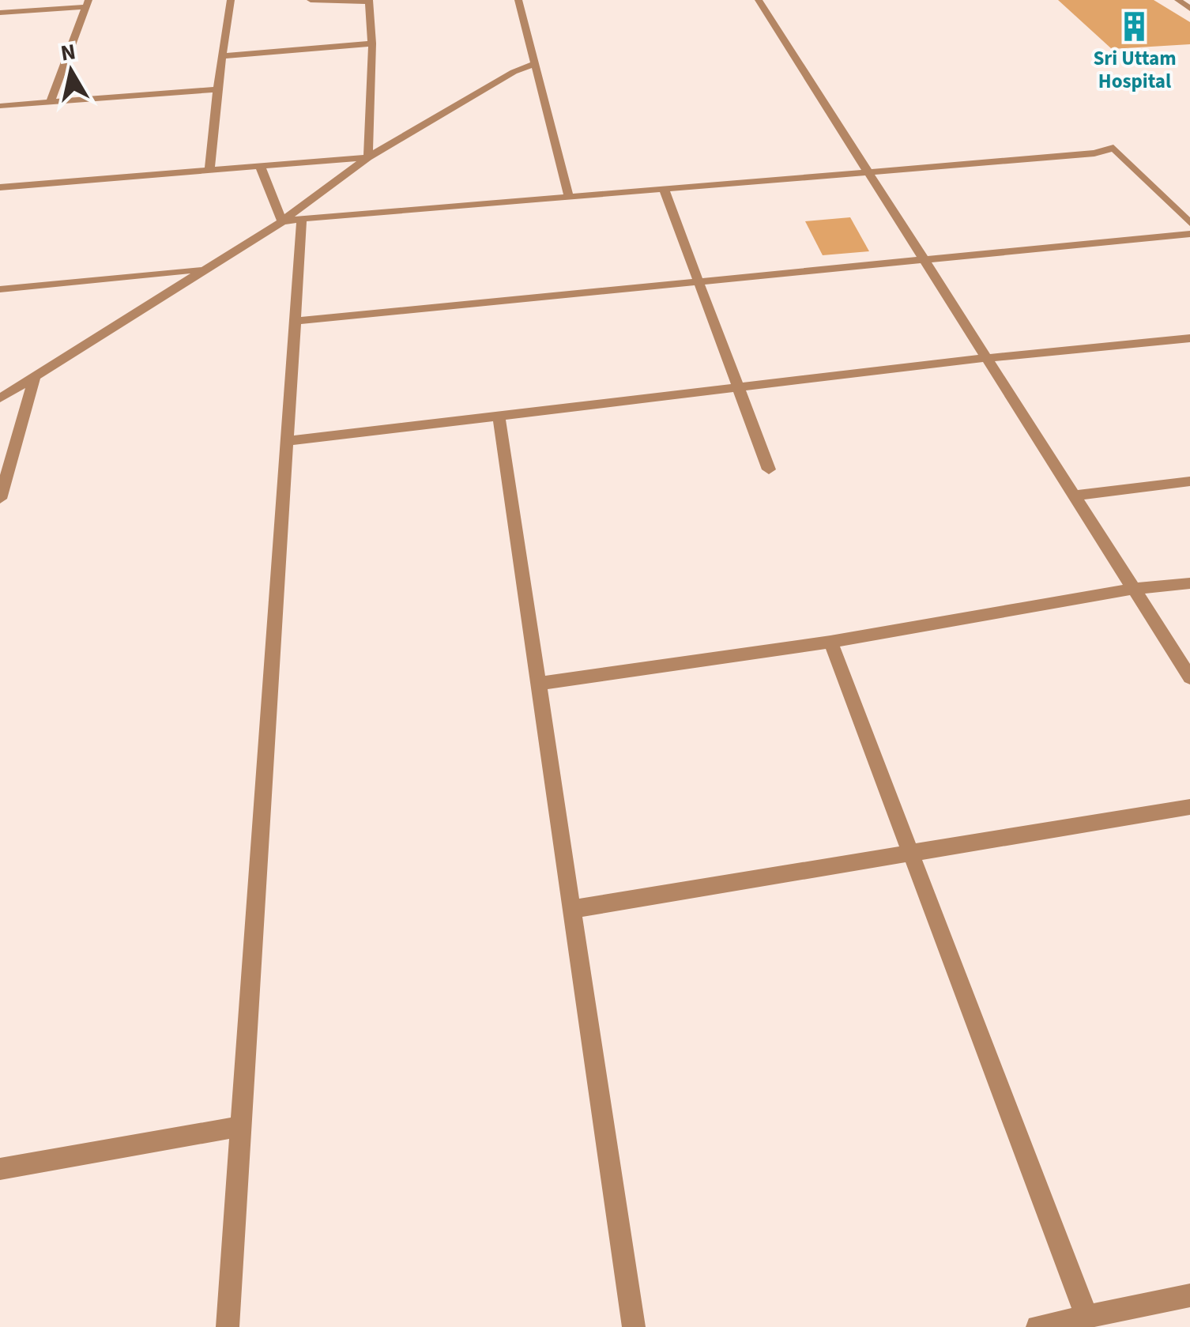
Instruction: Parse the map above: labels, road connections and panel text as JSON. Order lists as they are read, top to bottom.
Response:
{
  "places": {
    "building": ["Sri Uttam Hospital"]
  },
  "north": "top"
}
